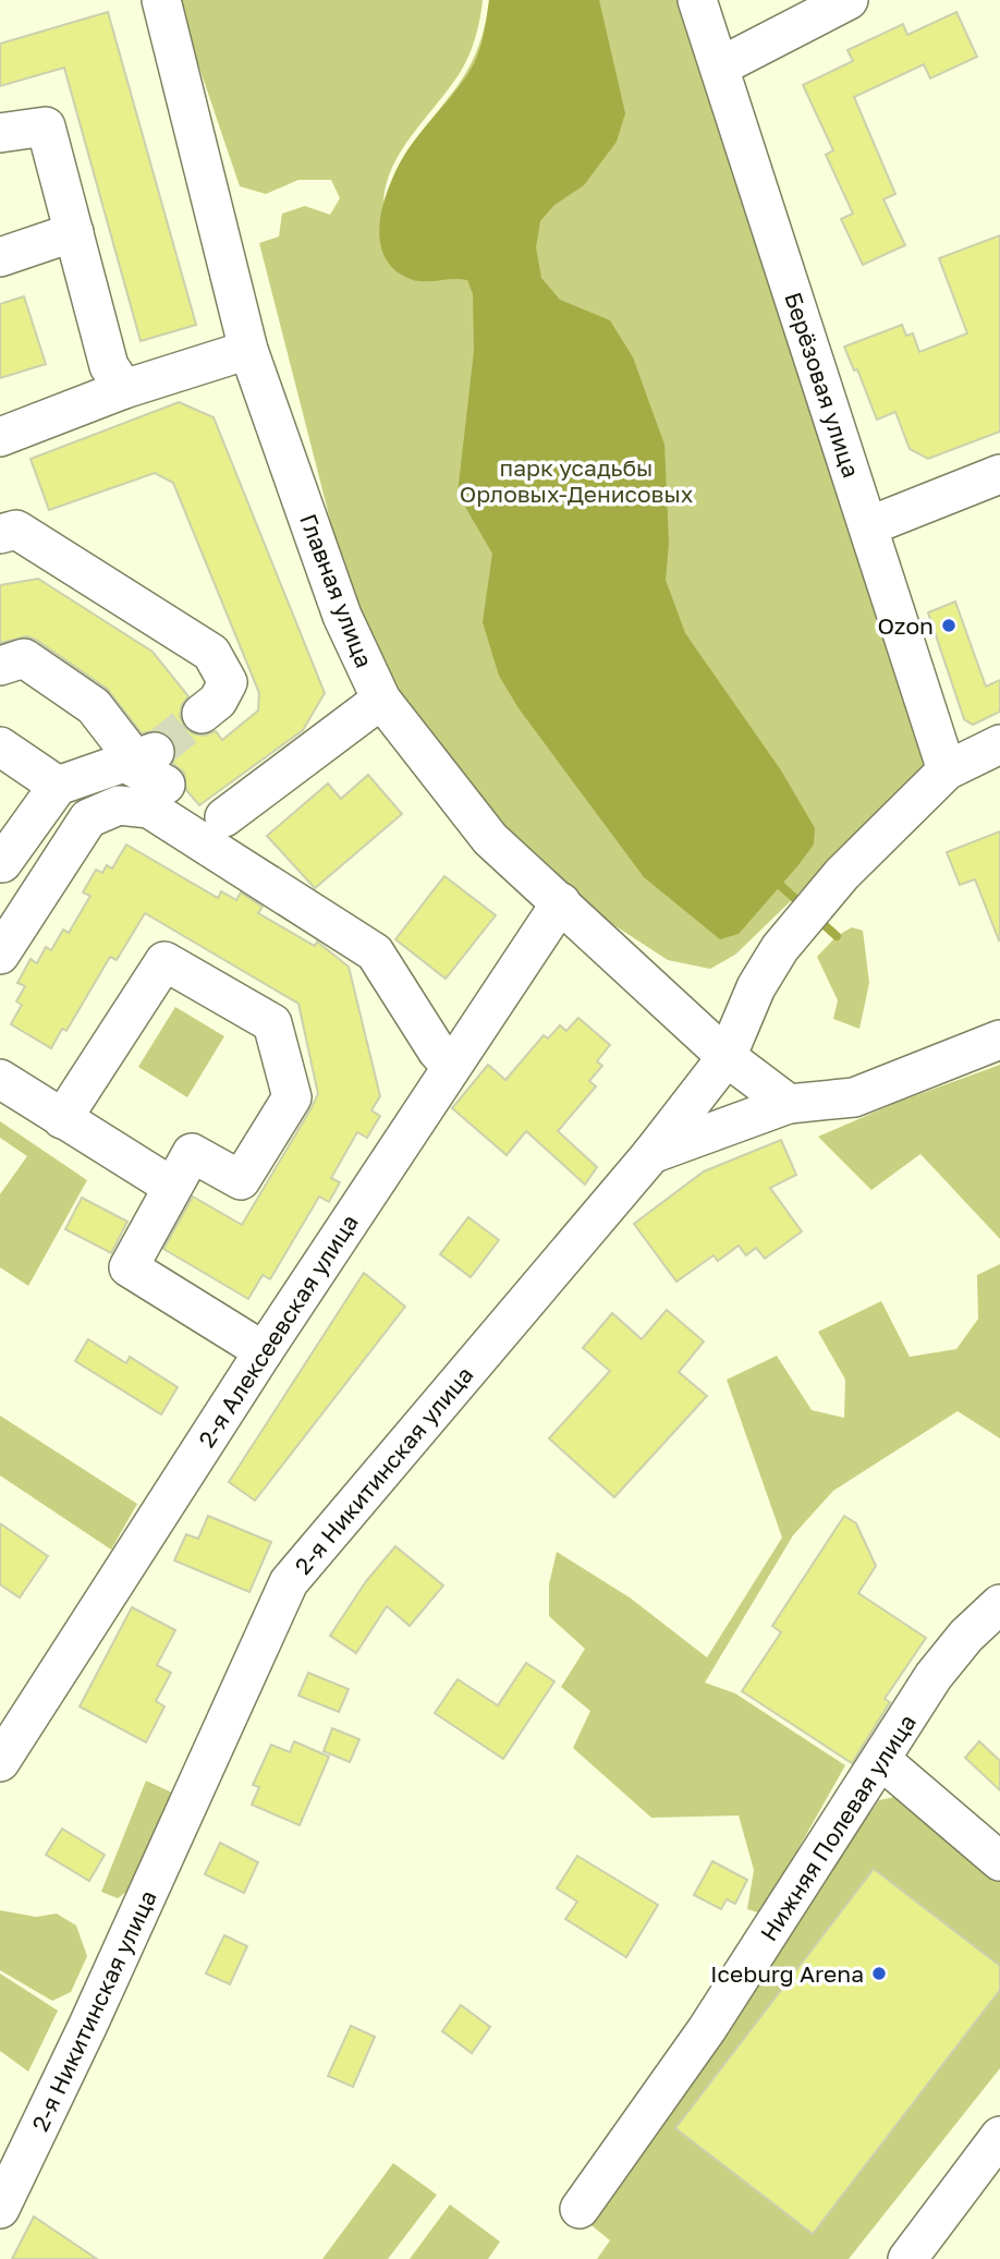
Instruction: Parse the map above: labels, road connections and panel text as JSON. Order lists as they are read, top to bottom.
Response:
{
  "streets": {
    "street": [
      "Берёзовая улица",
      "Главная улица",
      "2-я Алексеевская улица",
      "2-я Никитинская улица",
      "Нижняя Полевая улица"
    ]
  },
  "crossings": [
    ["Берёзовая улица", "2-я Никитинская улица"],
    ["Главная улица", "2-я Алексеевская улица"],
    ["Главная улица", "2-я Никитинская улица"]
  ],
  "parks": ["парк усадьбы Орловых-Денисовых"],
  "places": ["Ozon", "Iceburg Arena"]
}
